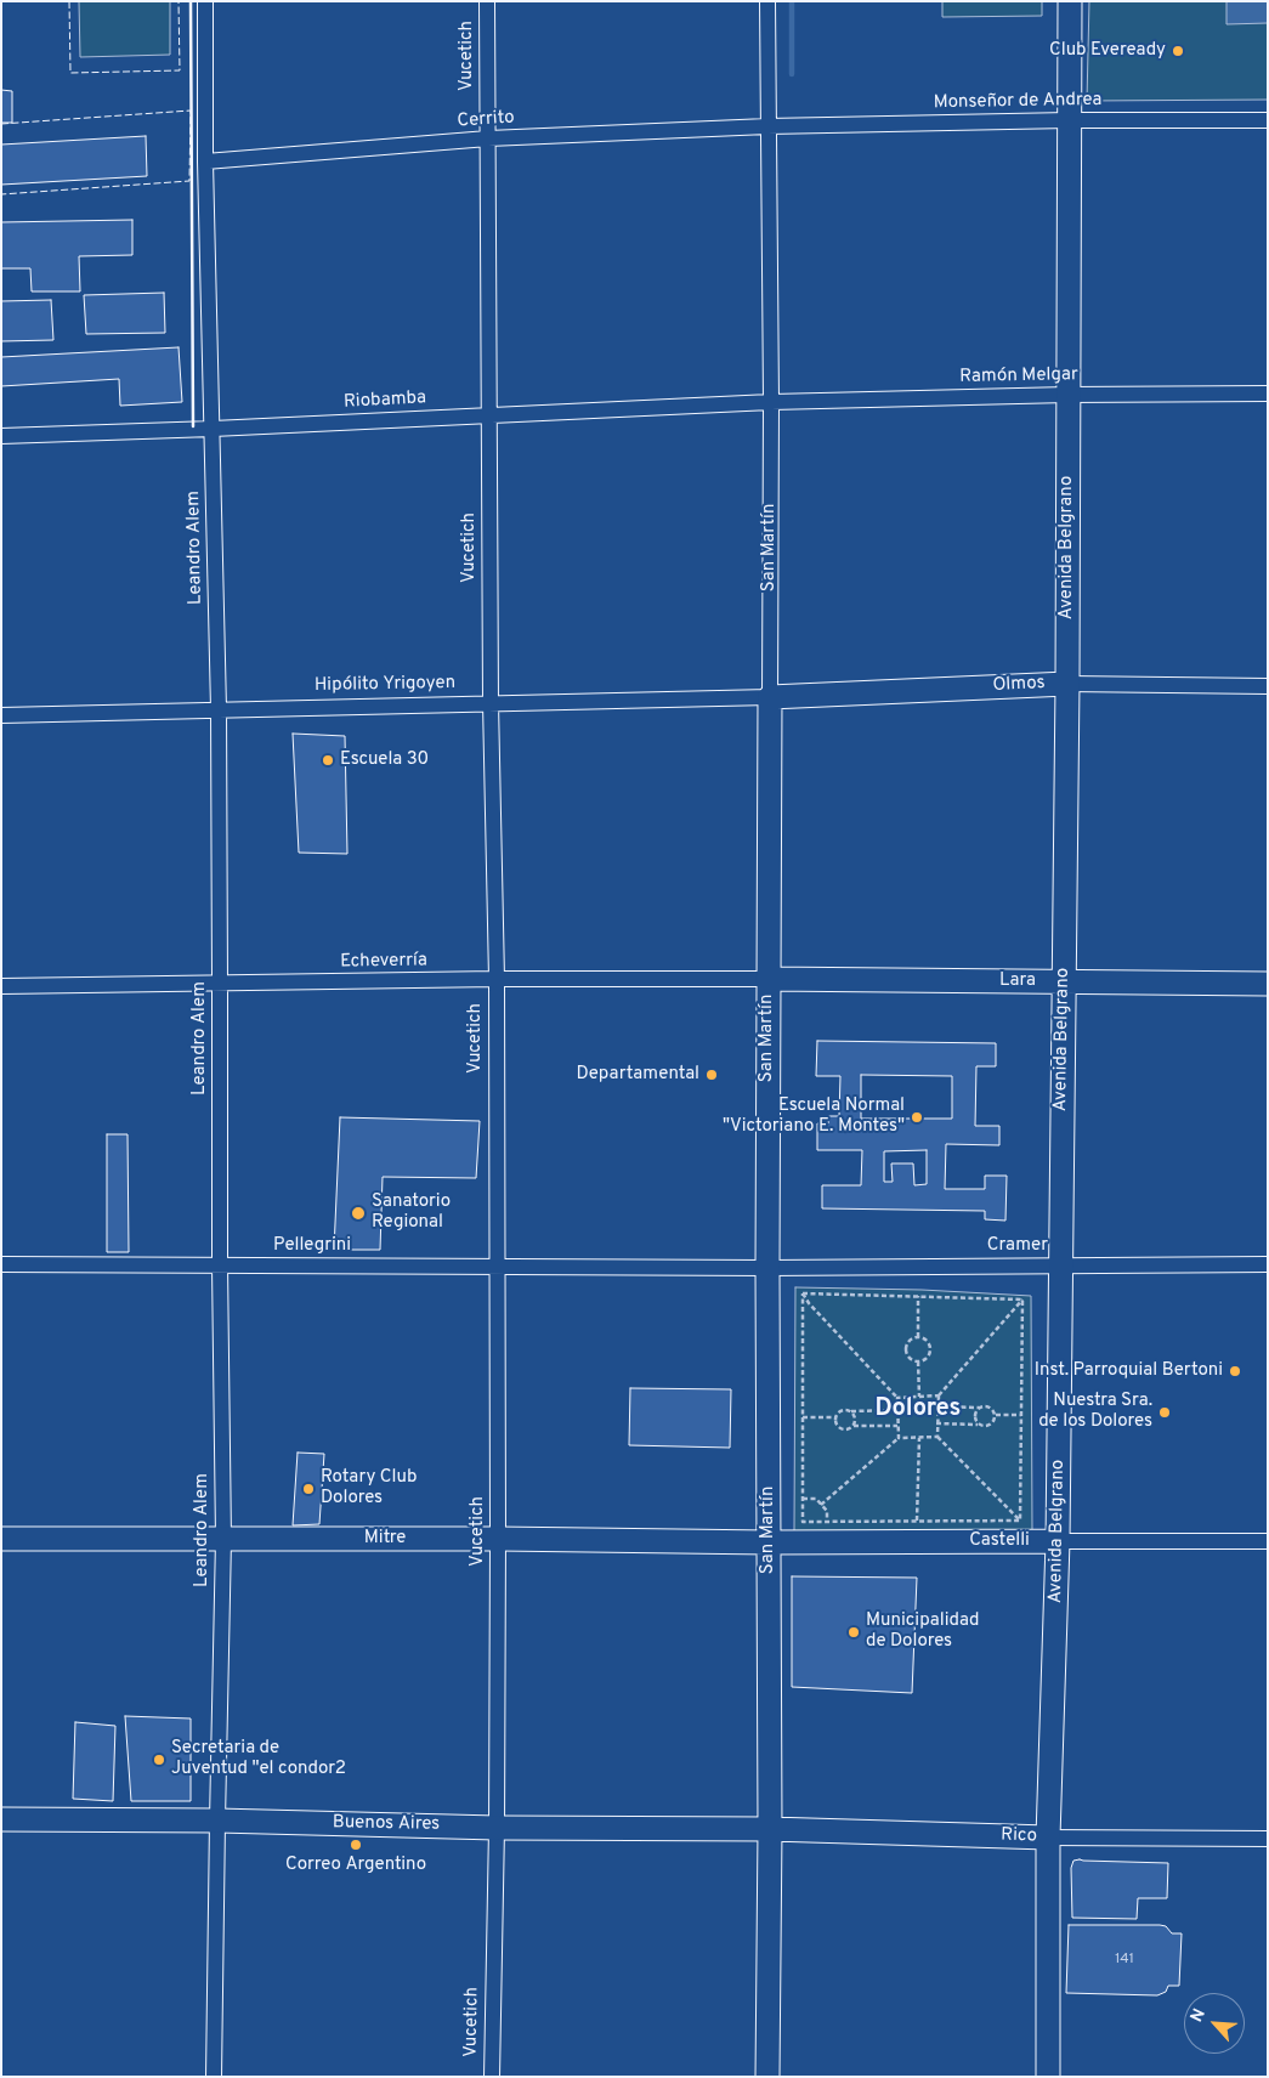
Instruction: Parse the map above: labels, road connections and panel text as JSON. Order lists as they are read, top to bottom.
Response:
{
  "streets": {
    "main road": [
      "San Martín",
      "Avenida Belgrano",
      "Olmos",
      "Lara",
      "Mitre",
      "Castelli",
      "Buenos Aires",
      "Rico"
    ],
    "street": [
      "Vucetich",
      "Monseñor de Andrea",
      "Cerrito",
      "Ramón Melgar",
      "Riobamba",
      "Leandro Alem",
      "Hipólito Yrigoyen",
      "Echeverría",
      "Pellegrini",
      "Cramer"
    ]
  },
  "crossings": [
    ["Vucetich", "Cerrito"],
    ["Vucetich", "Riobamba"],
    ["Vucetich", "Hipólito Yrigoyen"],
    ["Vucetich", "Echeverría"],
    ["Vucetich", "Pellegrini"],
    ["Vucetich", "Mitre"],
    ["Vucetich", "Buenos Aires"],
    ["Monseñor de Andrea", "Cerrito"],
    ["Monseñor de Andrea", "San Martín"],
    ["Monseñor de Andrea", "Avenida Belgrano"],
    ["Cerrito", "Leandro Alem"],
    ["Cerrito", "San Martín"],
    ["Ramón Melgar", "Riobamba"],
    ["Ramón Melgar", "San Martín"],
    ["Ramón Melgar", "Avenida Belgrano"],
    ["Riobamba", "Leandro Alem"],
    ["Riobamba", "San Martín"],
    ["Leandro Alem", "Hipólito Yrigoyen"],
    ["Leandro Alem", "Echeverría"],
    ["Leandro Alem", "Pellegrini"],
    ["Leandro Alem", "Mitre"],
    ["Leandro Alem", "Buenos Aires"],
    ["San Martín", "Hipólito Yrigoyen"],
    ["San Martín", "Olmos"],
    ["San Martín", "Echeverría"],
    ["San Martín", "Lara"],
    ["San Martín", "Pellegrini"],
    ["San Martín", "Cramer"],
    ["San Martín", "Mitre"],
    ["San Martín", "Castelli"],
    ["San Martín", "Buenos Aires"],
    ["San Martín", "Rico"],
    ["Avenida Belgrano", "Olmos"],
    ["Avenida Belgrano", "Lara"],
    ["Avenida Belgrano", "Cramer"],
    ["Avenida Belgrano", "Castelli"],
    ["Avenida Belgrano", "Rico"],
    ["Hipólito Yrigoyen", "Olmos"],
    ["Echeverría", "Lara"],
    ["Pellegrini", "Cramer"],
    ["Mitre", "Castelli"],
    ["Buenos Aires", "Rico"]
  ],
  "districts": ["Dolores"],
  "places": [
    "Club Eveready",
    "Escuela 30",
    "Departamental",
    "Escuela Normal \"Victoriano E. Montes\"",
    "Sanatorio Regional",
    "Inst. Parroquial Bertoni",
    "Nuestra Sra. de los Dolores",
    "Rotary Club Dolores",
    "Municipalidad de Dolores",
    "Secretaria de Juventud \"el condor2",
    "Correo Argentino"
  ],
  "house_numbers": ["141"],
  "north": "top left"
}
